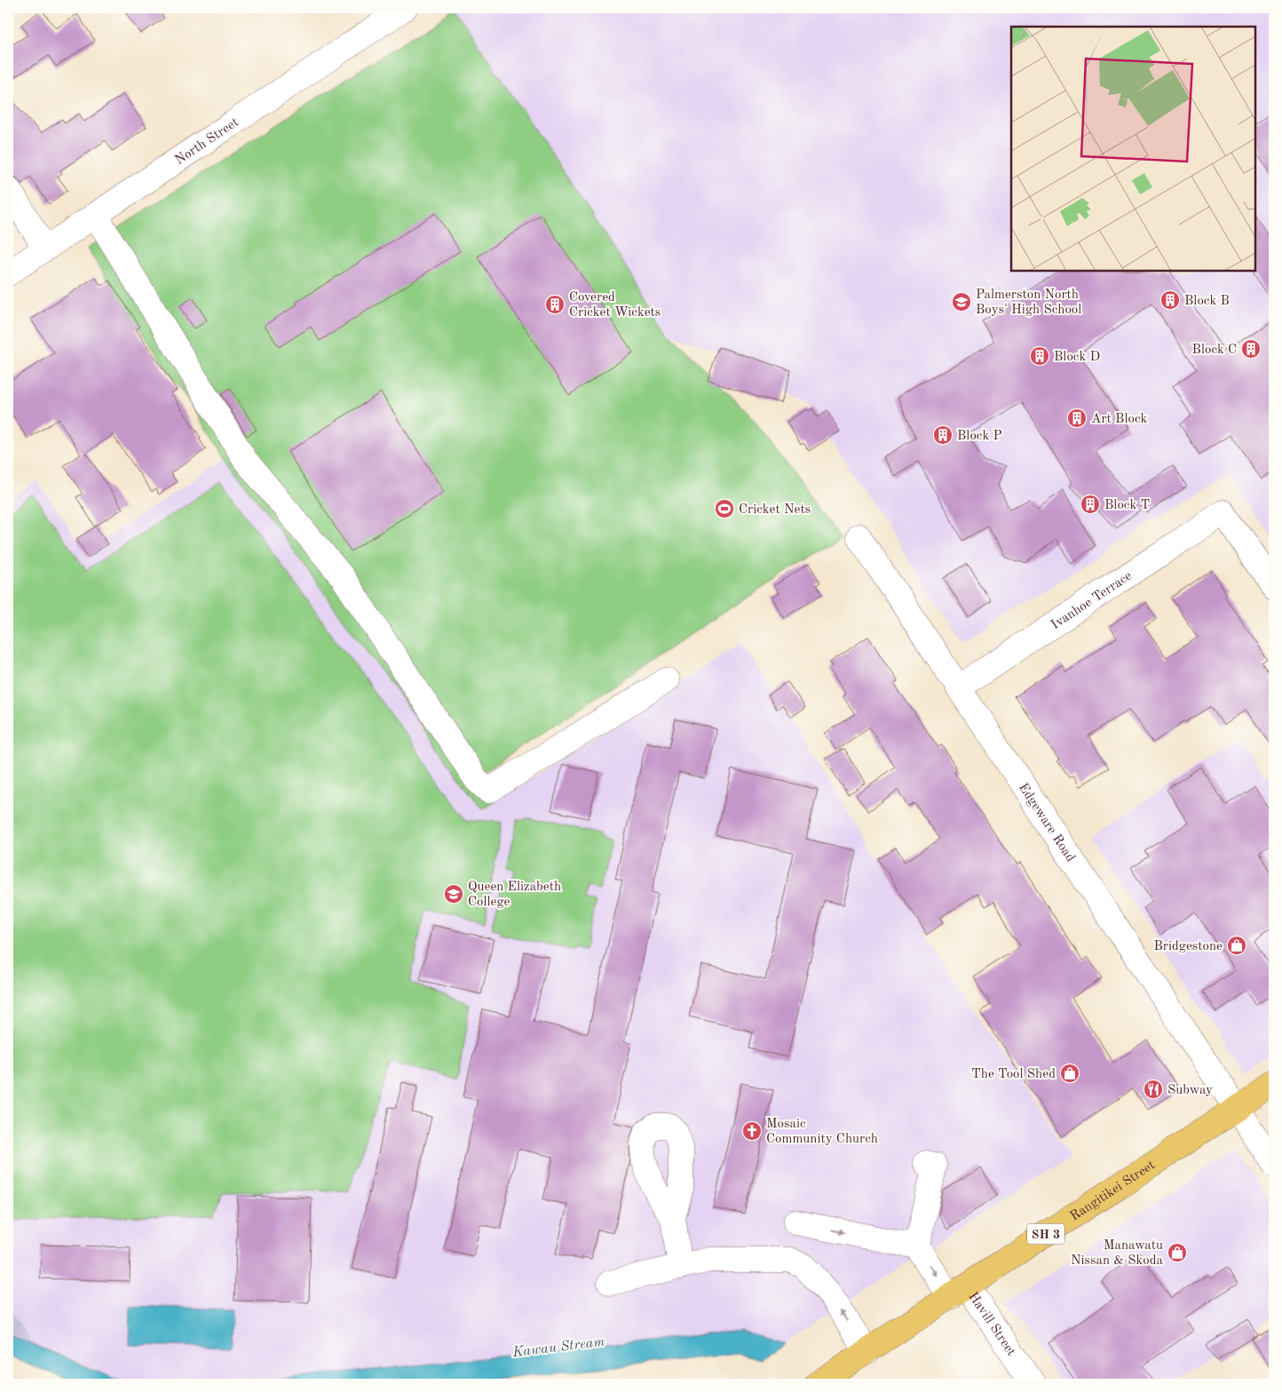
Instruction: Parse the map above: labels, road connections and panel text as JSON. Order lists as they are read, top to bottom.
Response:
{
  "streets": {
    "highway": ["Rangitikei Street", "SH 3"],
    "street": [
      "North Street",
      "Ivanhoe Terrace",
      "Edgeware Road",
      "Havill Street"
    ]
  },
  "crossings": [
    ["Ivanhoe Terrace", "Edgeware Road"],
    ["Edgeware Road", "Rangitikei Street"],
    ["Rangitikei Street", "Havill Street"]
  ],
  "water": ["Kawau Stream"],
  "places": {
    "building": [
      "Block B",
      "Covered Cricket Wickets",
      "Block C",
      "Block D",
      "Art Block",
      "Block P",
      "Block T"
    ],
    "school or university": ["Palmerston North Boys' High School", "Queen Elizabeth College"],
    "sports": ["Cricket Nets"],
    "shop": ["Bridgestone", "The Tool Shed", "Manawatu Nissan & Skoda"],
    "restaurant": ["Subway"],
    "church": ["Mosaic Community Church"]
  }
}
